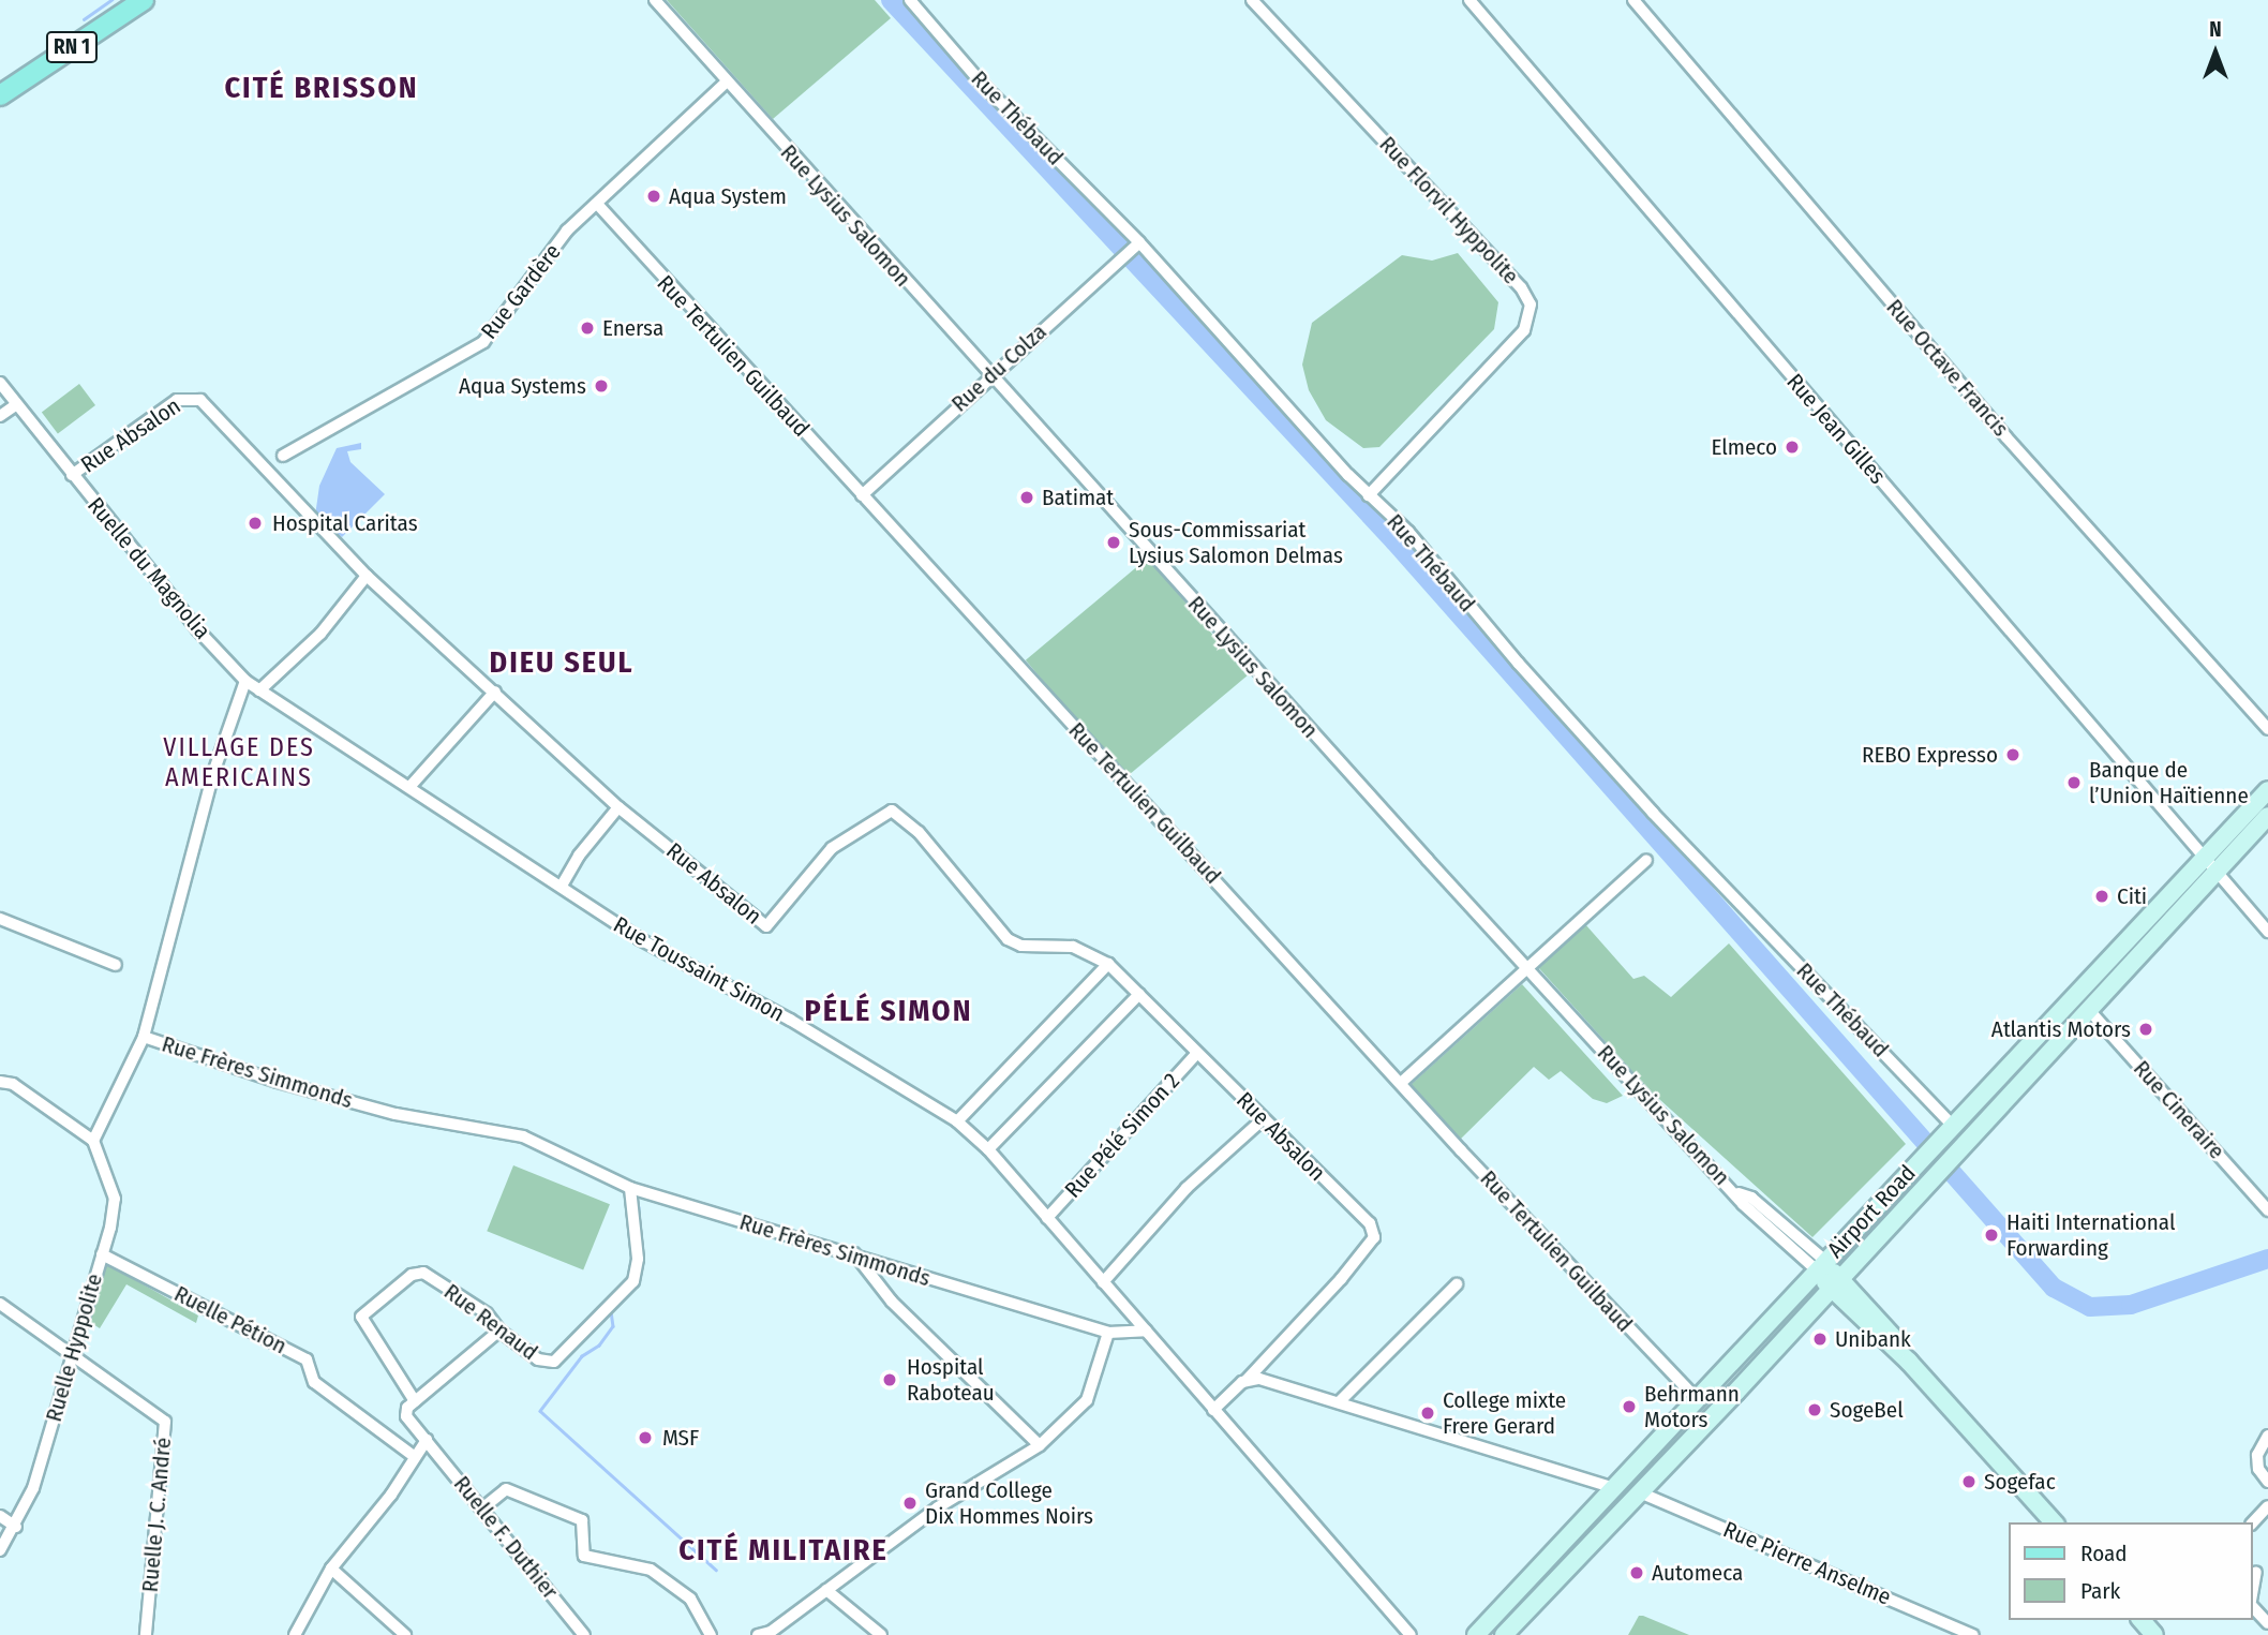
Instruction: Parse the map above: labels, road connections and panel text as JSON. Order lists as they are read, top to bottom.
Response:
{
  "streets": {
    "main road": ["RN 1", "Airport Road"],
    "street": [
      "Rue Thébaud",
      "Rue Florvil Hyppolite",
      "Rue Lysius Salomon",
      "Rue Gardère",
      "Rue Tertulien Guilbaud",
      "Rue du Colza",
      "Rue Octave Francis",
      "Rue Jean Gilles",
      "Rue Absalon",
      "Ruelle du Magnolia",
      "Rue Toussaint Simon",
      "Rue Frères Simmonds",
      "Rue Cineraire",
      "Rue Pélé Simon 2",
      "Ruelle Pétion",
      "Rue Renaud",
      "Ruelle Hyppolite",
      "Ruelle J. C. André",
      "Ruelle F. Duthier",
      "Rue Pierre Anselme"
    ]
  },
  "crossings": [
    ["Rue Thébaud", "Rue Florvil Hyppolite"],
    ["Rue Thébaud", "Rue du Colza"],
    ["Rue Thébaud", "Airport Road"],
    ["Rue Lysius Salomon", "Rue Gardère"],
    ["Rue Lysius Salomon", "Rue du Colza"],
    ["Rue Lysius Salomon", "Airport Road"],
    ["Rue Gardère", "Rue Tertulien Guilbaud"],
    ["Rue Tertulien Guilbaud", "Rue du Colza"],
    ["Rue Tertulien Guilbaud", "Airport Road"],
    ["Rue Jean Gilles", "Airport Road"],
    ["Rue Absalon", "Ruelle du Magnolia"],
    ["Rue Absalon", "Rue Pélé Simon 2"],
    ["Ruelle du Magnolia", "Rue Toussaint Simon"],
    ["Rue Toussaint Simon", "Rue Frères Simmonds"],
    ["Rue Toussaint Simon", "Rue Pélé Simon 2"],
    ["Rue Frères Simmonds", "Rue Renaud"],
    ["Rue Cineraire", "Airport Road"],
    ["Airport Road", "Rue Pierre Anselme"],
    ["Ruelle Pétion", "Ruelle Hyppolite"],
    ["Rue Renaud", "Ruelle F. Duthier"],
    ["Ruelle Hyppolite", "Ruelle J. C. André"]
  ],
  "districts": [
    "CITÉ BRISSON",
    "DIEU SEUL",
    "VILLAGE DES AMERICAINS",
    "PÉLÉ SIMON",
    "CITÉ MILITAIRE"
  ],
  "places": [
    "Aqua System",
    "Enersa",
    "Aqua Systems",
    "Elmeco",
    "Batimat",
    "Hospital Caritas",
    "Sous-Commissariat Lysius Salomon Delmas",
    "REBO Expresso",
    "Banque de l’Union Haïtienne",
    "Citi",
    "Atlantis Motors",
    "Haiti International Forwarding",
    "Unibank",
    "Hospital Raboteau",
    "Behrmann Motors",
    "SogeBel",
    "College mixte Frere Gerard",
    "MSF",
    "Sogefac",
    "Grand College Dix Hommes Noirs",
    "Automeca"
  ],
  "legend": ["Road", "Park"],
  "north": "top"
}
